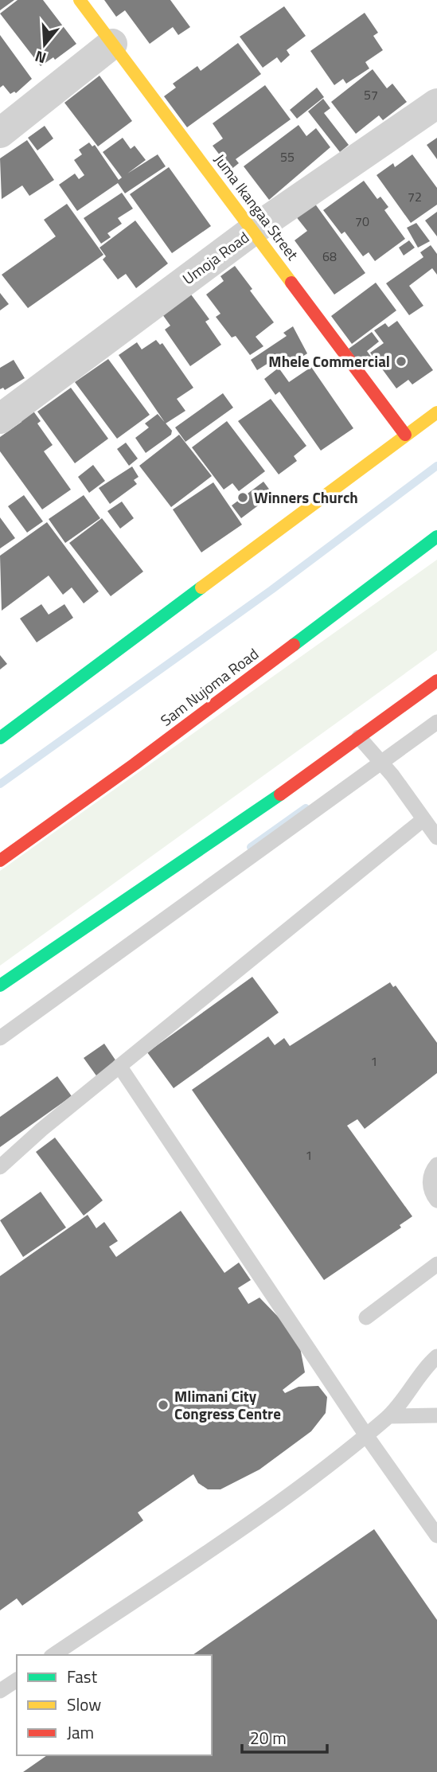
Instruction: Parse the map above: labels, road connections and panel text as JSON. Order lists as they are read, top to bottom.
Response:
{
  "streets": {
    "street": ["Juma Ikangaa Street", "Umoja Road", "Sam Nujoma Road"]
  },
  "crossings": [
    ["Juma Ikangaa Street", "Umoja Road"]
  ],
  "places": ["Mhele Commercial", "Winners Church", "Mlimani City Congress Centre"],
  "house_numbers": [
    "57",
    "55",
    "72",
    "70",
    "68",
    "1",
    "1"
  ],
  "legend": ["Fast", "Slow", "Jam"],
  "scale_bar": "20 m",
  "north": "bottom"
}
